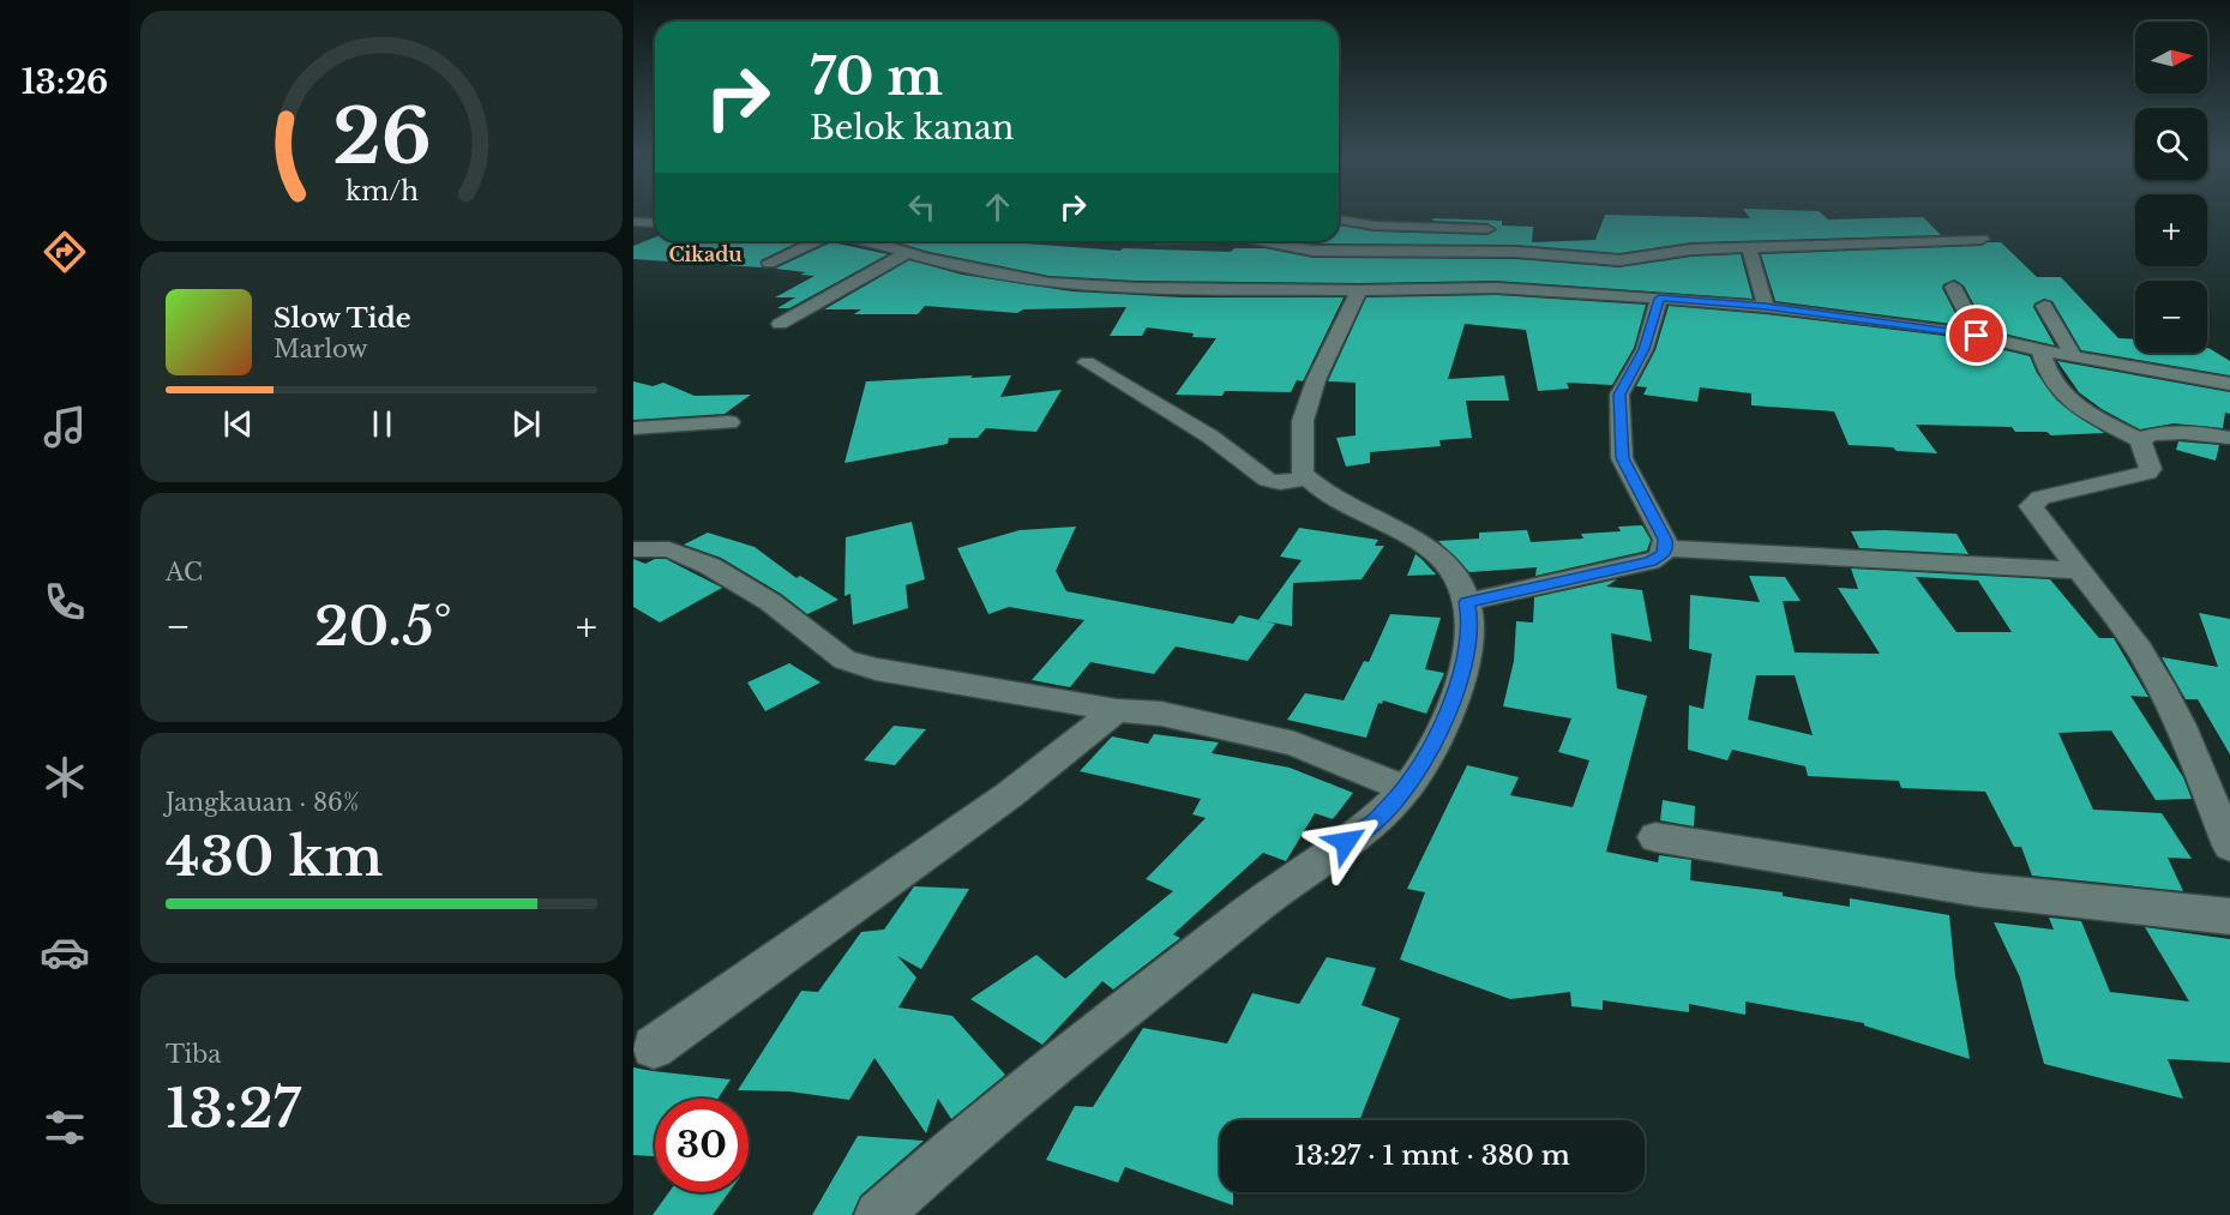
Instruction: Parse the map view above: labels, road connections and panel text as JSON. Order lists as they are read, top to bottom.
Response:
{
  "districts": ["Cikadu"],
  "north": "right",
  "page": {
    "tabs": "13:26",
    "map_buttons": ["+", "−"],
    "turn": ["70 m", "Belok kanan"],
    "song": ["Slow Tide", "Marlow"],
    "tile": [
      "AC",
      ["Jangkauan · 86%", "430 km"],
      ["Tiba", "13:27"]
    ],
    "heat": ["−", "20.5°", "+"],
    "limit": "30",
    "trip": "13:27 · 1 mnt · 380 m",
    "gauge": ["26", "km/h"]
  }
}
